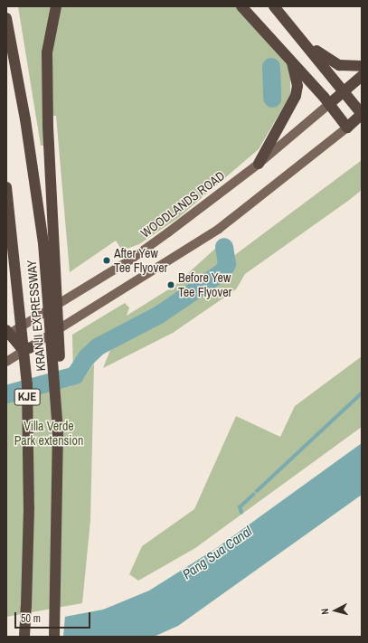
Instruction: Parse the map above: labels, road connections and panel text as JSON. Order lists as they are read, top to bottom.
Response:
{
  "streets": {
    "highway": ["WOODLANDS ROAD", "KRANJI EXPRESSWAY", "KJE"]
  },
  "water": ["Pang Sua Canal"],
  "parks": ["Villa Verde Park extension"],
  "places": ["After Yew Tee Flyover", "Before Yew Tee Flyover"],
  "scale_bar": "50 m",
  "north": "left"
}
